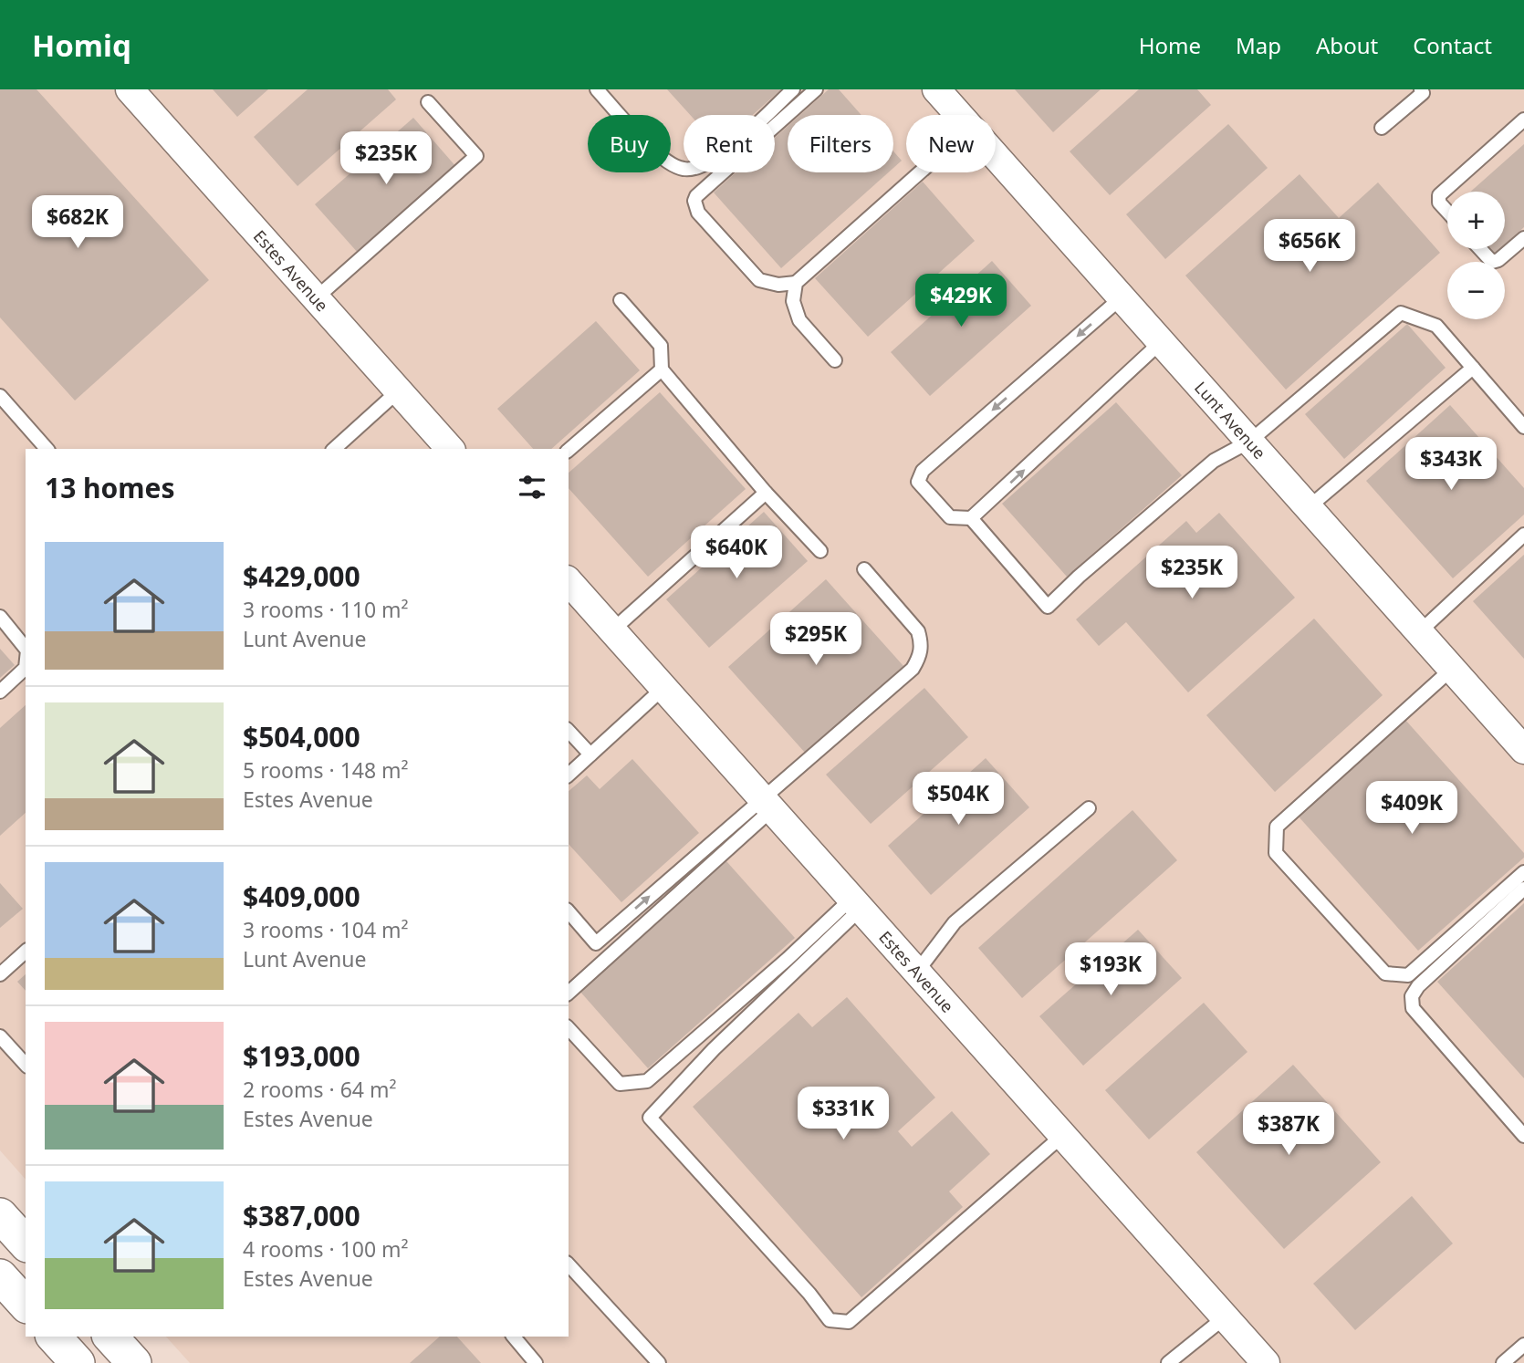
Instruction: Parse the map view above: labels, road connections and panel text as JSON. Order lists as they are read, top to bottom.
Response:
{
  "streets": {
    "street": ["Estes Avenue", "Lunt Avenue"]
  },
  "page": {
    "header": "Homiq",
    "nav": [
      "Home",
      "Map",
      "About",
      "Contact"
    ],
    "chip": [
      "Buy",
      "Rent",
      "Filters",
      "New"
    ],
    "price": [
      "$235K",
      "$682K",
      "$656K",
      "$429K",
      "$343K",
      "$640K",
      "$235K",
      "$295K",
      "$504K",
      "$409K",
      "$193K",
      "$331K",
      "$387K"
    ],
    "map_buttons": ["+", "−"],
    "heading": "13 homes",
    "list": [
      {
        "name": "$429,000",
        "note": "3 rooms · 110 m² · Lunt Avenue"
      },
      {
        "name": "$504,000",
        "note": "5 rooms · 148 m² · Estes Avenue"
      },
      {
        "name": "$409,000",
        "note": "3 rooms · 104 m² · Lunt Avenue"
      },
      {
        "name": "$193,000",
        "note": "2 rooms · 64 m² · Estes Avenue"
      },
      {
        "name": "$387,000",
        "note": "4 rooms · 100 m² · Estes Avenue"
      }
    ]
  }
}
